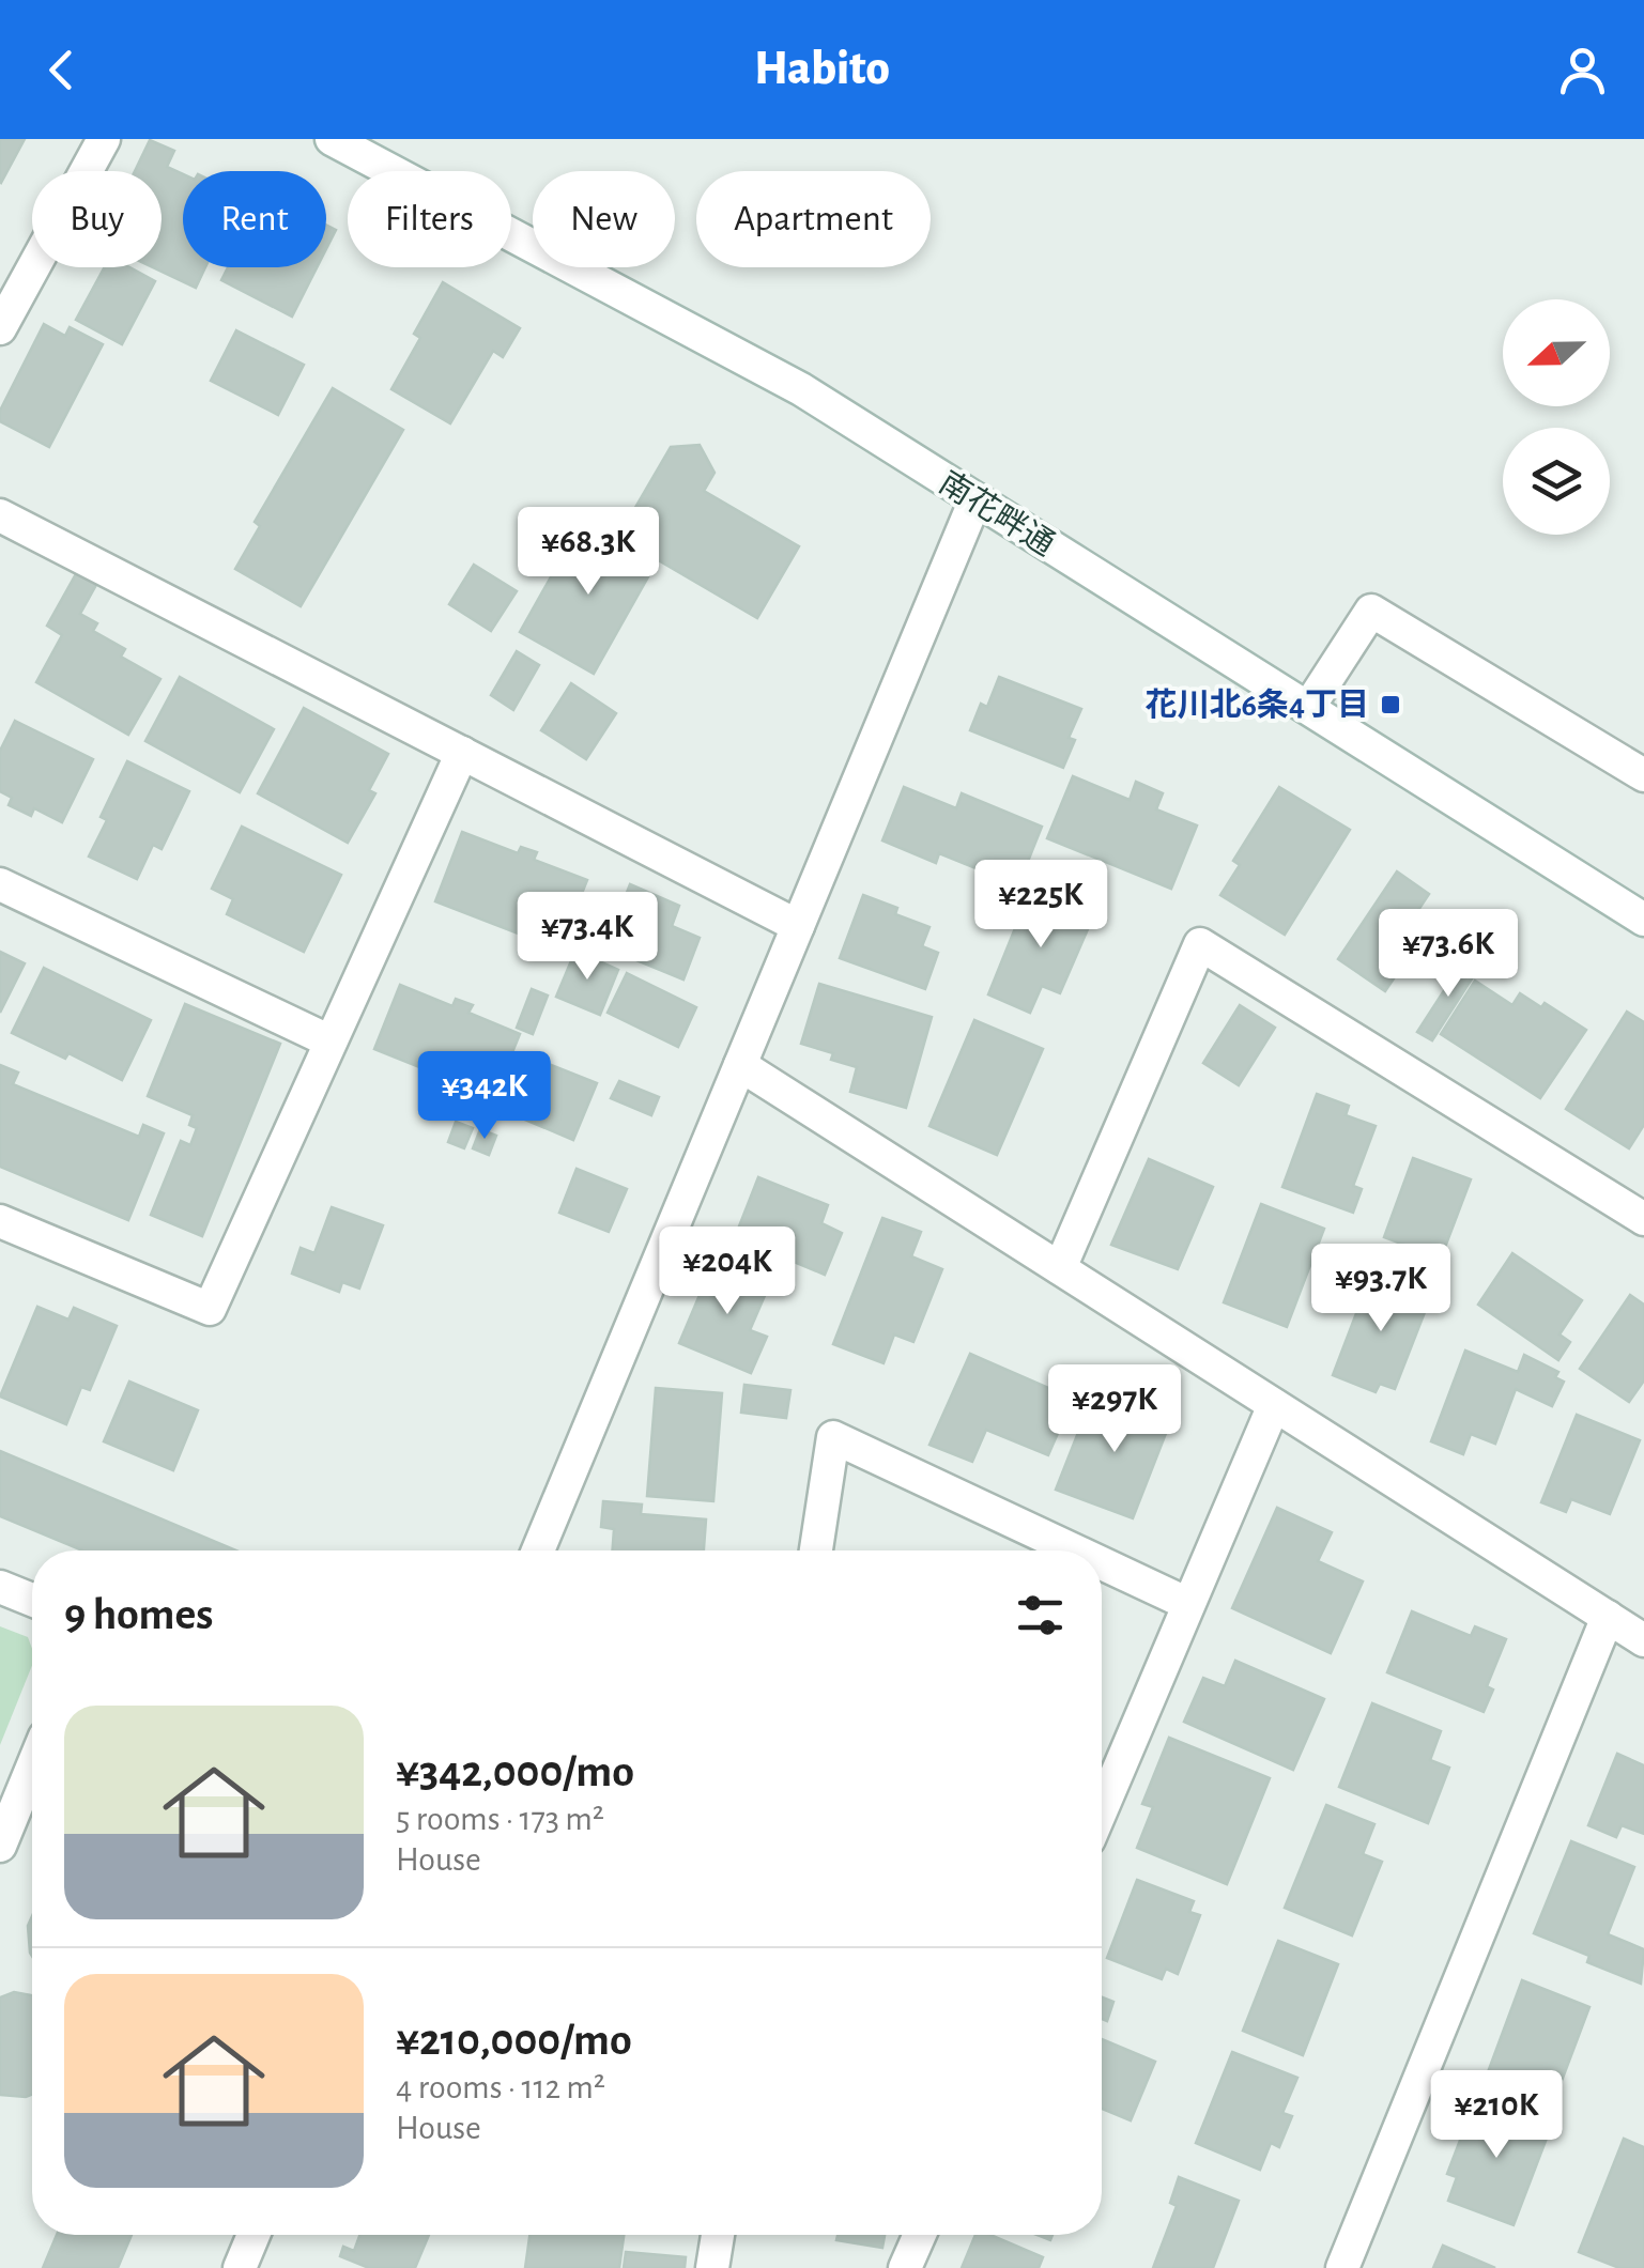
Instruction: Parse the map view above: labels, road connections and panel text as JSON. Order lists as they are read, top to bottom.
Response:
{
  "streets": {
    "street": ["南花畔通"]
  },
  "places": {
    "transit": ["花川北6条4丁目"]
  },
  "north": "left",
  "page": {
    "header": "Habito",
    "chip": [
      "Buy",
      "Rent",
      "Filters",
      "New",
      "Apartment"
    ],
    "price": [
      "¥68.3K",
      "¥225K",
      "¥73.4K",
      "¥73.6K",
      "¥342K",
      "¥204K",
      "¥93.7K",
      "¥297K",
      "¥210K"
    ],
    "heading": "9 homes",
    "list": [
      {
        "name": "¥342,000/mo",
        "note": "5 rooms · 173 m² · House"
      },
      {
        "name": "¥210,000/mo",
        "note": "4 rooms · 112 m² · House"
      }
    ]
  }
}
